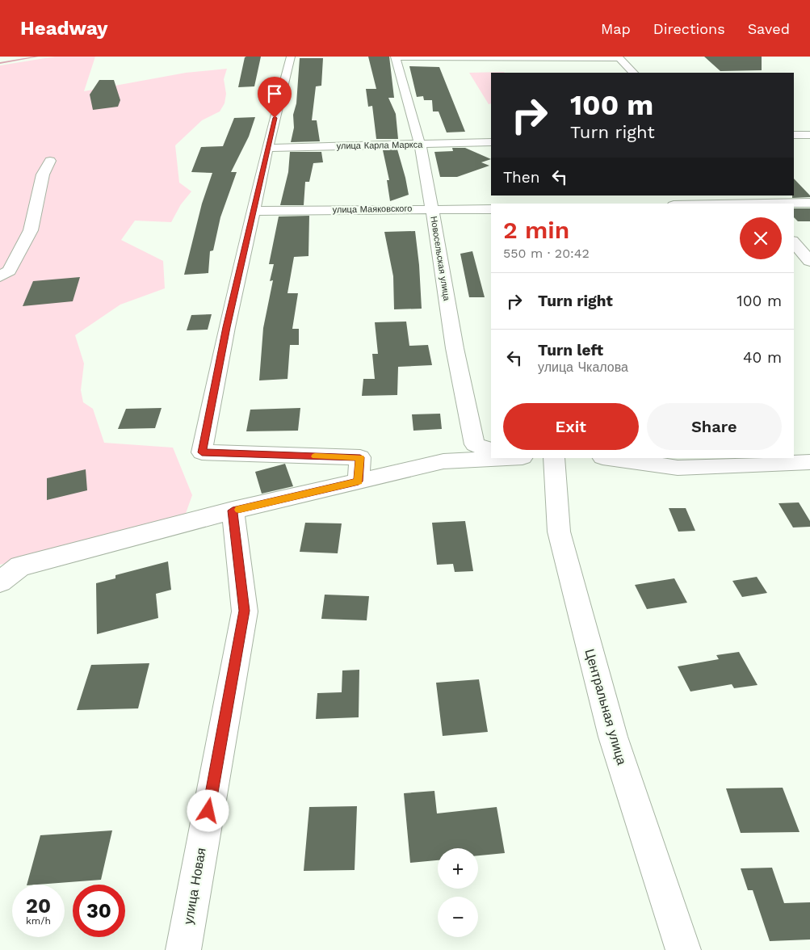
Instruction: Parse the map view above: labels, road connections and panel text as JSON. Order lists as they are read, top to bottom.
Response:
{
  "streets": {
    "street": [
      "улица Карла Маркса",
      "улица Маяковского",
      "Новосельская улица",
      "Центральная улица",
      "улица Новая"
    ]
  },
  "crossings": [
    ["улица Карла Маркса", "Новосельская улица"],
    ["улица Маяковского", "Новосельская улица"]
  ],
  "page": {
    "header": "Headway",
    "nav": ["Map", "Directions", "Saved"],
    "turn": ["100 m", "Turn right"],
    "then": "Then",
    "heading": ["2 min", "550 m · 20:42"],
    "list": [
      {
        "name": "Turn right",
        "value": "100 m"
      },
      {
        "name": "Turn left",
        "note": "улица Чкалова",
        "value": "40 m"
      }
    ],
    "buttons": ["Exit", "Share"],
    "map_buttons": ["+", "−"],
    "speed": "20 km/h",
    "limit": "30"
  }
}
